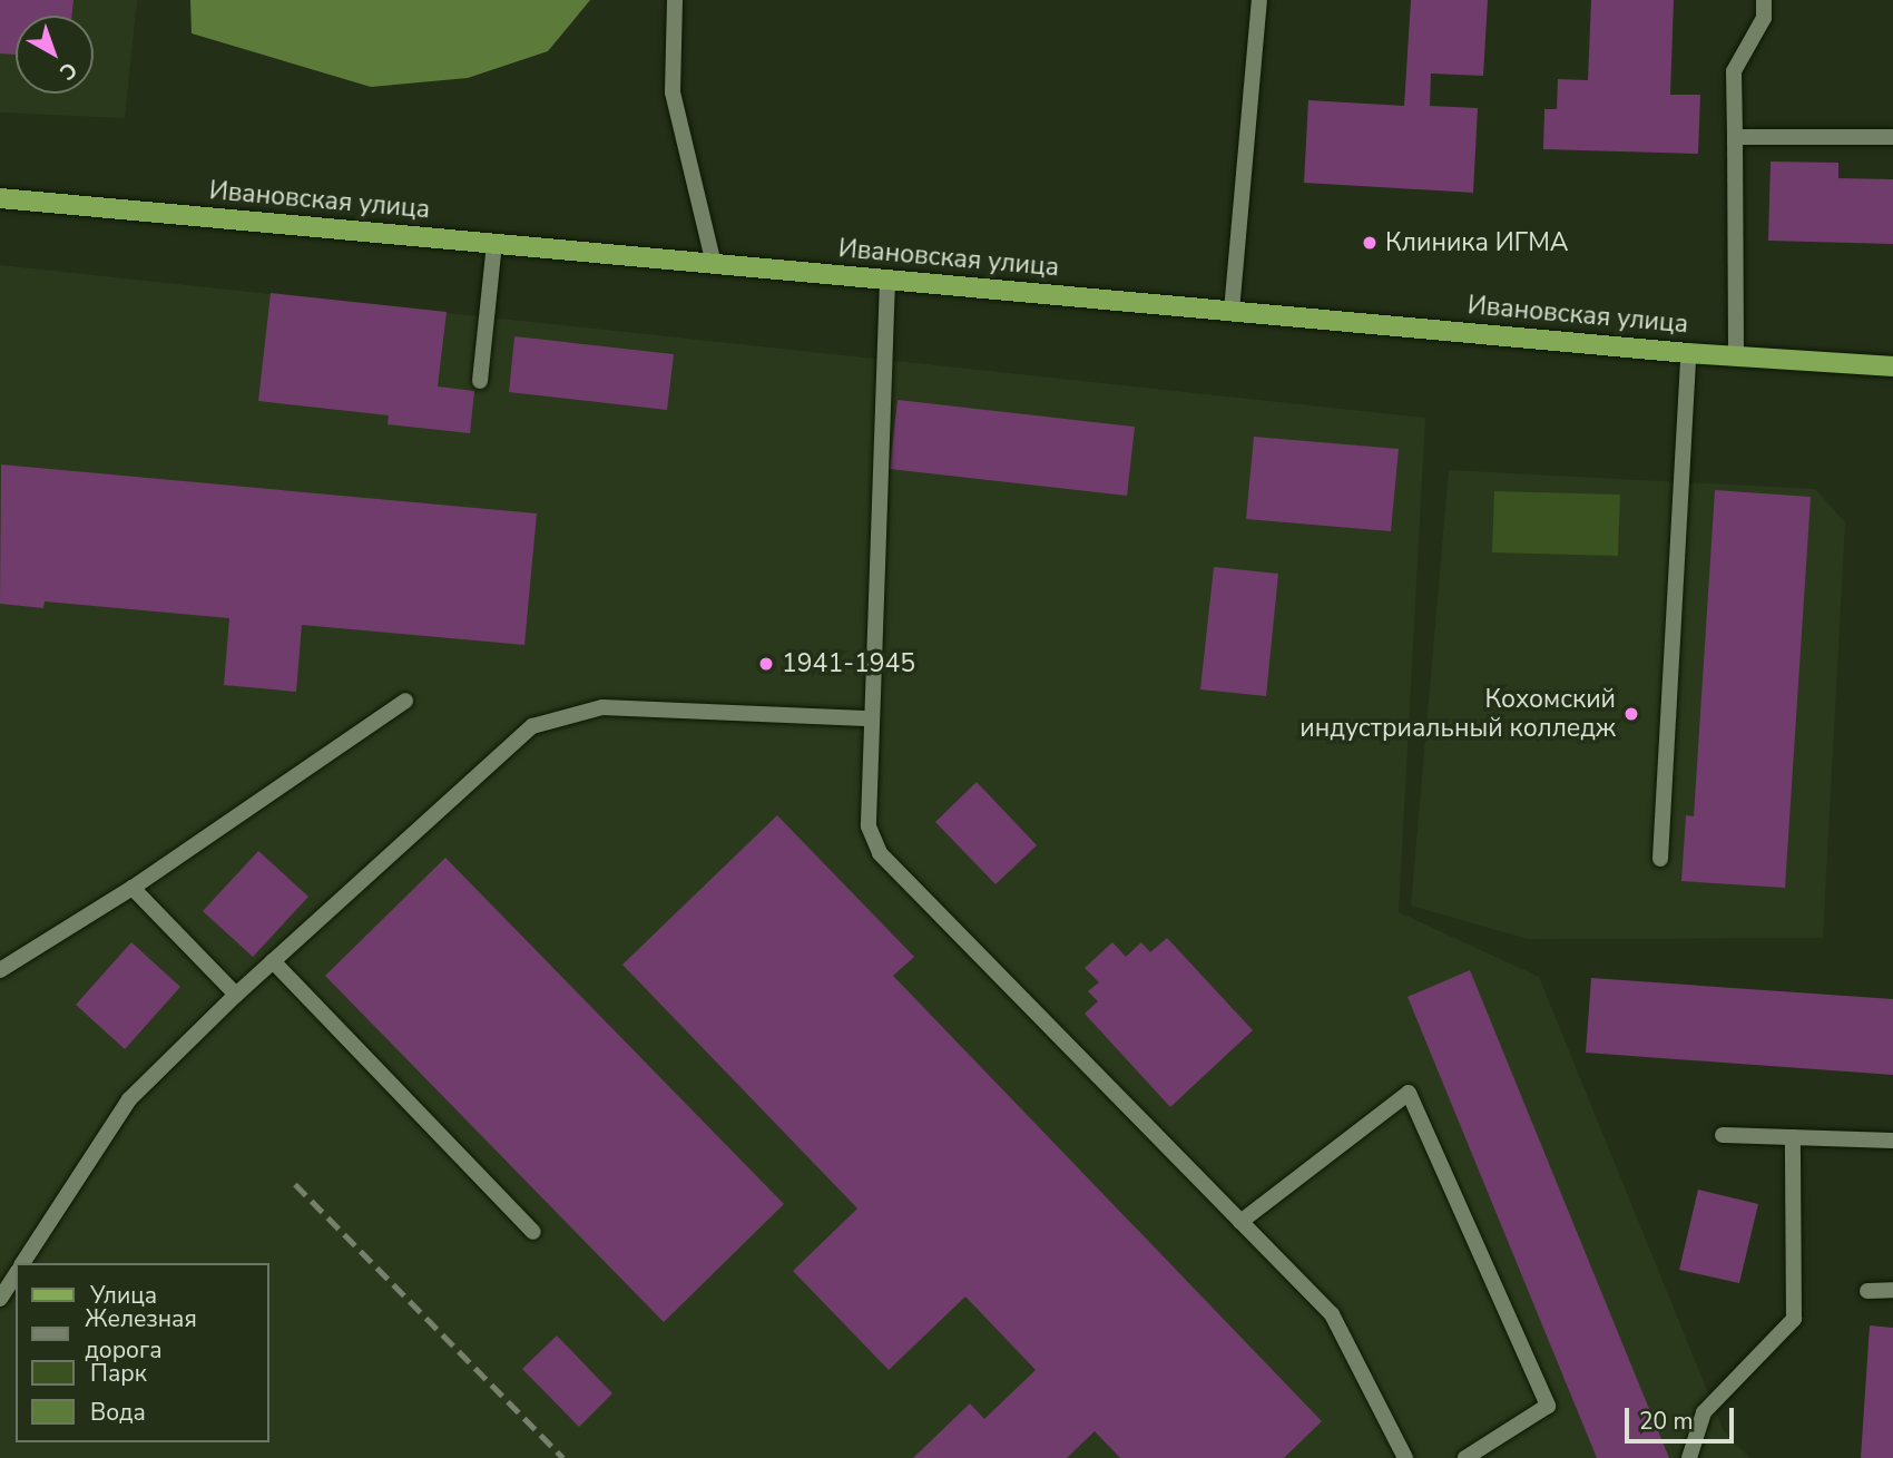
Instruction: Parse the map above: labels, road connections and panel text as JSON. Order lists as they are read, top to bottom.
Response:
{
  "streets": {
    "main road": ["Ивановская улица"]
  },
  "places": ["Клиника ИГМА", "1941-1945", "Кохомский индустриальный колледж"],
  "legend": [
    "Улица",
    "Железная дорога",
    "Парк",
    "Вода"
  ],
  "scale_bar": "20 m",
  "north": "bottom right"
}
